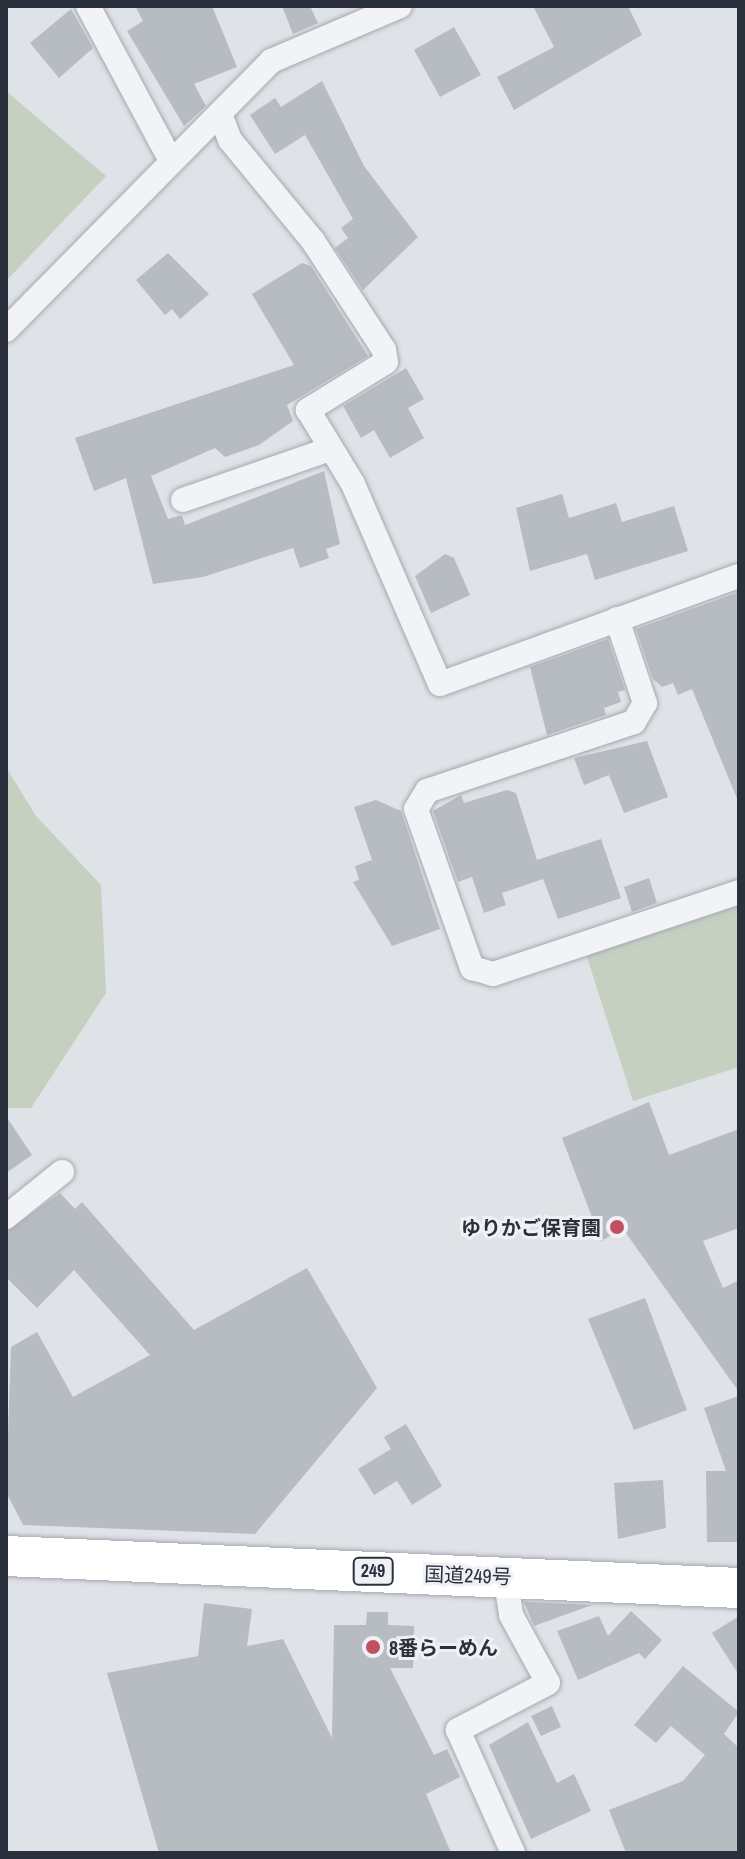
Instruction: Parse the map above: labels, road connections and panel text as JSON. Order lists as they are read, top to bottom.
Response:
{
  "streets": {
    "highway": ["249", "国道249号"]
  },
  "places": ["ゆりかご保育園", "8番らーめん"]
}
